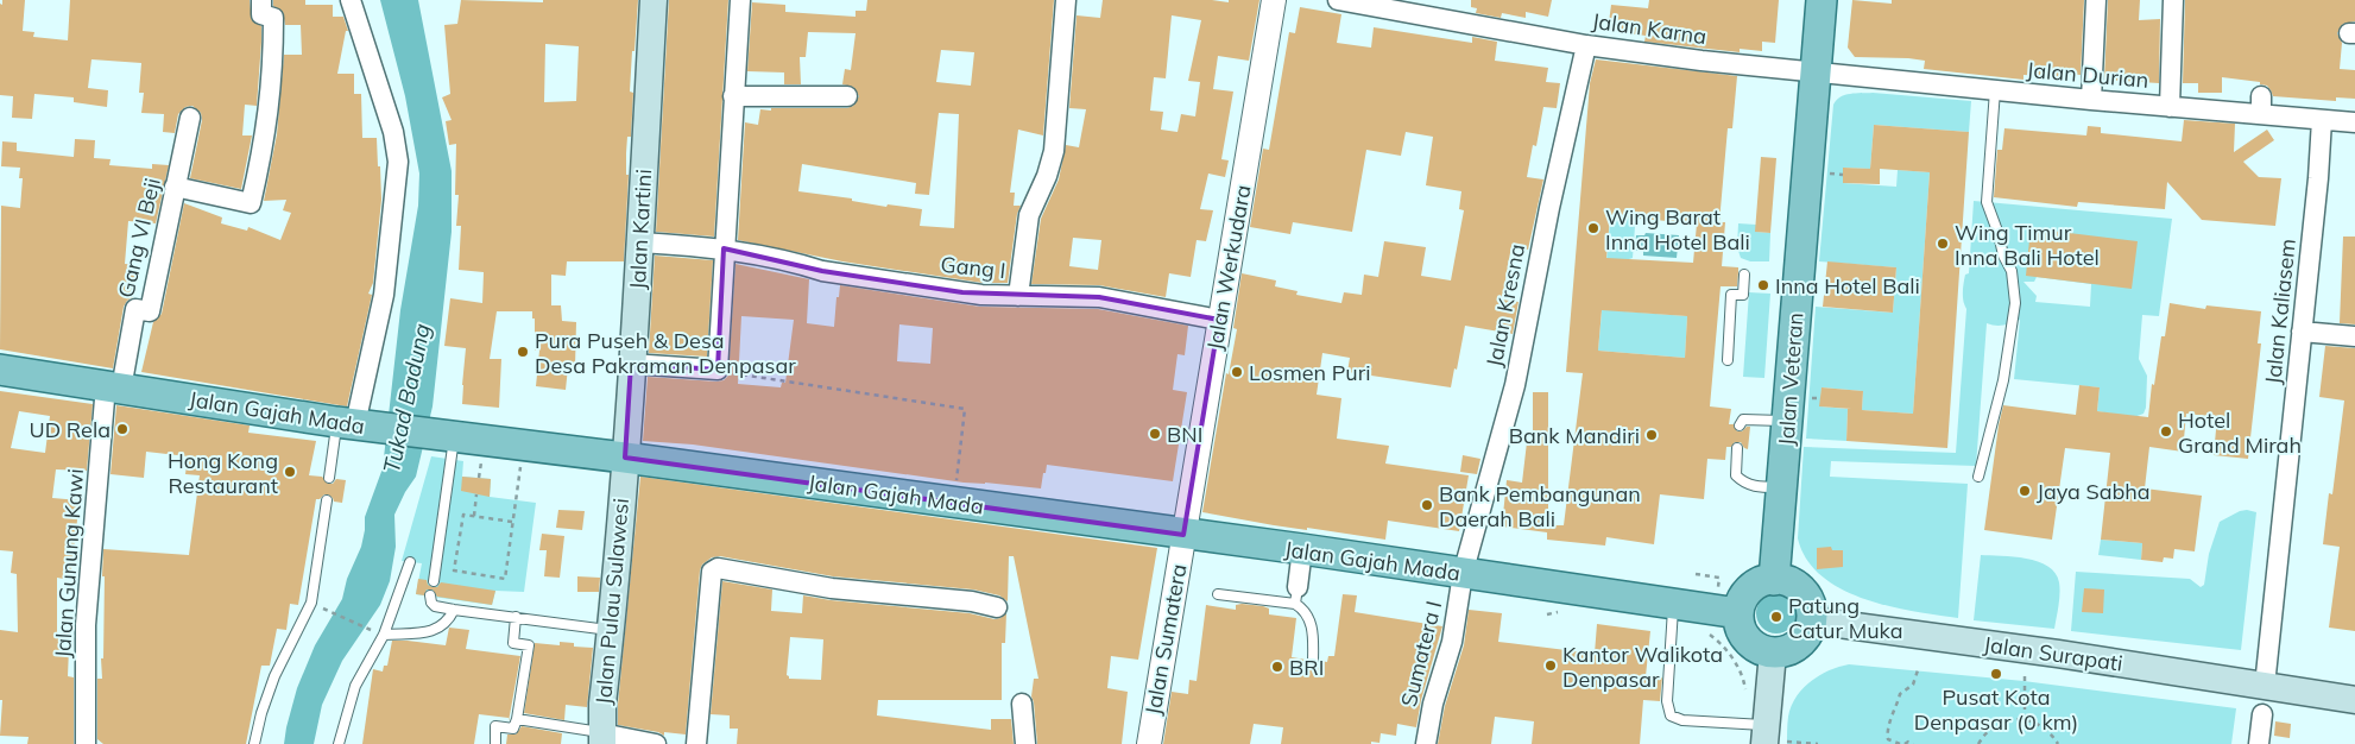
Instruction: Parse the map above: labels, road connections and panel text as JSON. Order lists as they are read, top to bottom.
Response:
{
  "streets": {
    "main road": [
      "Jalan Kartini",
      "Jalan Veteran",
      "Jalan Gajah Mada",
      "Jalan Pulau Sulawesi",
      "Jalan Surapati"
    ],
    "street": [
      "Jalan Karna",
      "Jalan Durian",
      "Gang VI Beji",
      "Gang I",
      "Jalan Werkudara",
      "Jalan Kresna",
      "Jalan Kaliasem",
      "Jalan Gunung Kawi",
      "Jalan Sumatera",
      "Sumatera I"
    ]
  },
  "crossings": [
    ["Jalan Karna", "Jalan Durian"],
    ["Jalan Karna", "Jalan Kresna"],
    ["Jalan Karna", "Jalan Veteran"],
    ["Jalan Durian", "Jalan Kaliasem"],
    ["Jalan Durian", "Jalan Veteran"],
    ["Jalan Kartini", "Gang I"],
    ["Jalan Kartini", "Jalan Gajah Mada"],
    ["Jalan Kartini", "Jalan Pulau Sulawesi"],
    ["Gang VI Beji", "Jalan Gajah Mada"],
    ["Gang VI Beji", "Jalan Gunung Kawi"],
    ["Gang I", "Jalan Werkudara"],
    ["Jalan Werkudara", "Jalan Gajah Mada"],
    ["Jalan Werkudara", "Jalan Sumatera"],
    ["Jalan Kresna", "Jalan Gajah Mada"],
    ["Jalan Kresna", "Sumatera I"],
    ["Jalan Kaliasem", "Jalan Surapati"],
    ["Jalan Veteran", "Jalan Gajah Mada"],
    ["Jalan Veteran", "Jalan Surapati"],
    ["Jalan Gajah Mada", "Jalan Gunung Kawi"],
    ["Jalan Gajah Mada", "Jalan Pulau Sulawesi"],
    ["Jalan Gajah Mada", "Jalan Sumatera"],
    ["Jalan Gajah Mada", "Sumatera I"],
    ["Jalan Gajah Mada", "Jalan Surapati"]
  ],
  "water": ["Tukad Badung"],
  "places": [
    "Wing Barat Inna Hotel Bali",
    "Wing Timur Inna Bali Hotel",
    "Inna Hotel Bali",
    "Pura Puseh & Desa Desa Pakraman Denpasar",
    "Losmen Puri",
    "UD Rela",
    "Hotel Grand Mirah",
    "BNI",
    "Bank Mandiri",
    "Hong Kong Restaurant",
    "Jaya Sabha",
    "Bank Pembangunan Daerah Bali",
    "Patung Catur Muka",
    "Kantor Walikota Denpasar",
    "BRI",
    "Pusat Kota Denpasar (0 km)"
  ]
}
